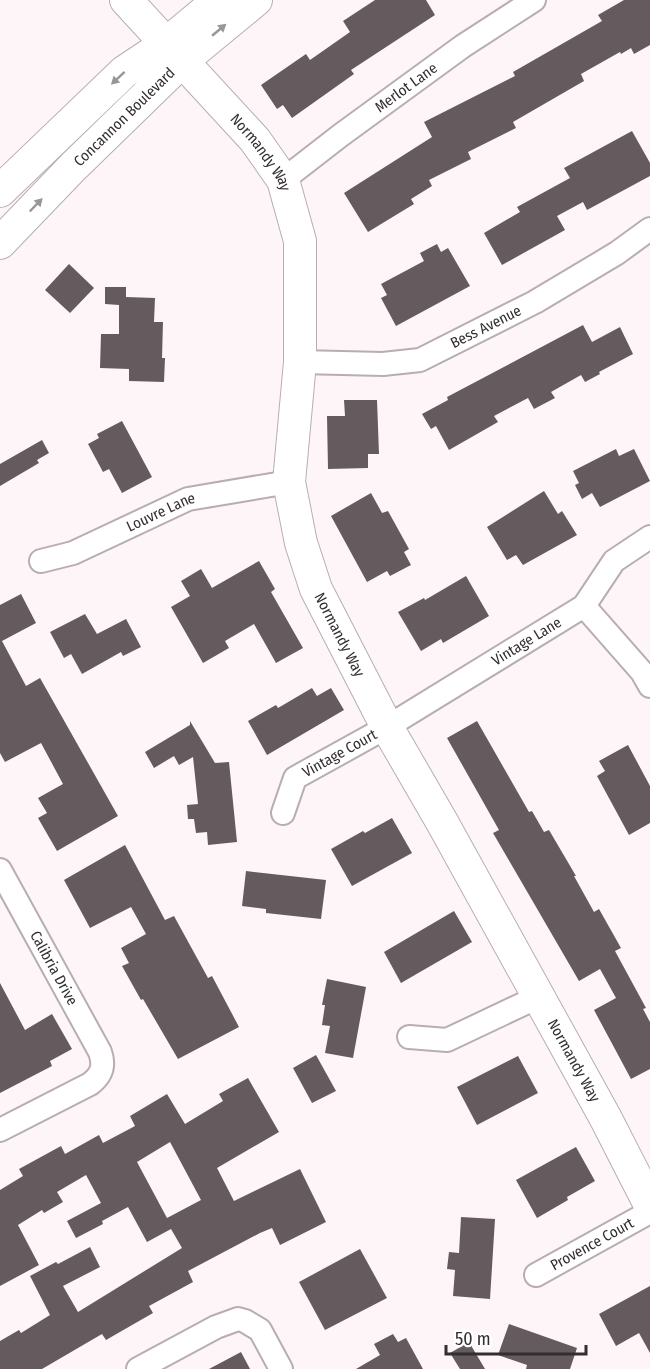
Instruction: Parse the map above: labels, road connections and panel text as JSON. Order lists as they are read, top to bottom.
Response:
{
  "streets": {
    "street": [
      "Merlot Lane",
      "Concannon Boulevard",
      "Normandy Way",
      "Bess Avenue",
      "Louvre Lane",
      "Vintage Lane",
      "Vintage Court",
      "Calibria Drive",
      "Provence Court"
    ]
  },
  "crossings": [
    ["Merlot Lane", "Normandy Way"],
    ["Concannon Boulevard", "Normandy Way"],
    ["Normandy Way", "Bess Avenue"],
    ["Normandy Way", "Louvre Lane"],
    ["Normandy Way", "Vintage Lane"],
    ["Normandy Way", "Vintage Court"],
    ["Vintage Lane", "Vintage Court"]
  ],
  "scale_bar": "50 m"
}
